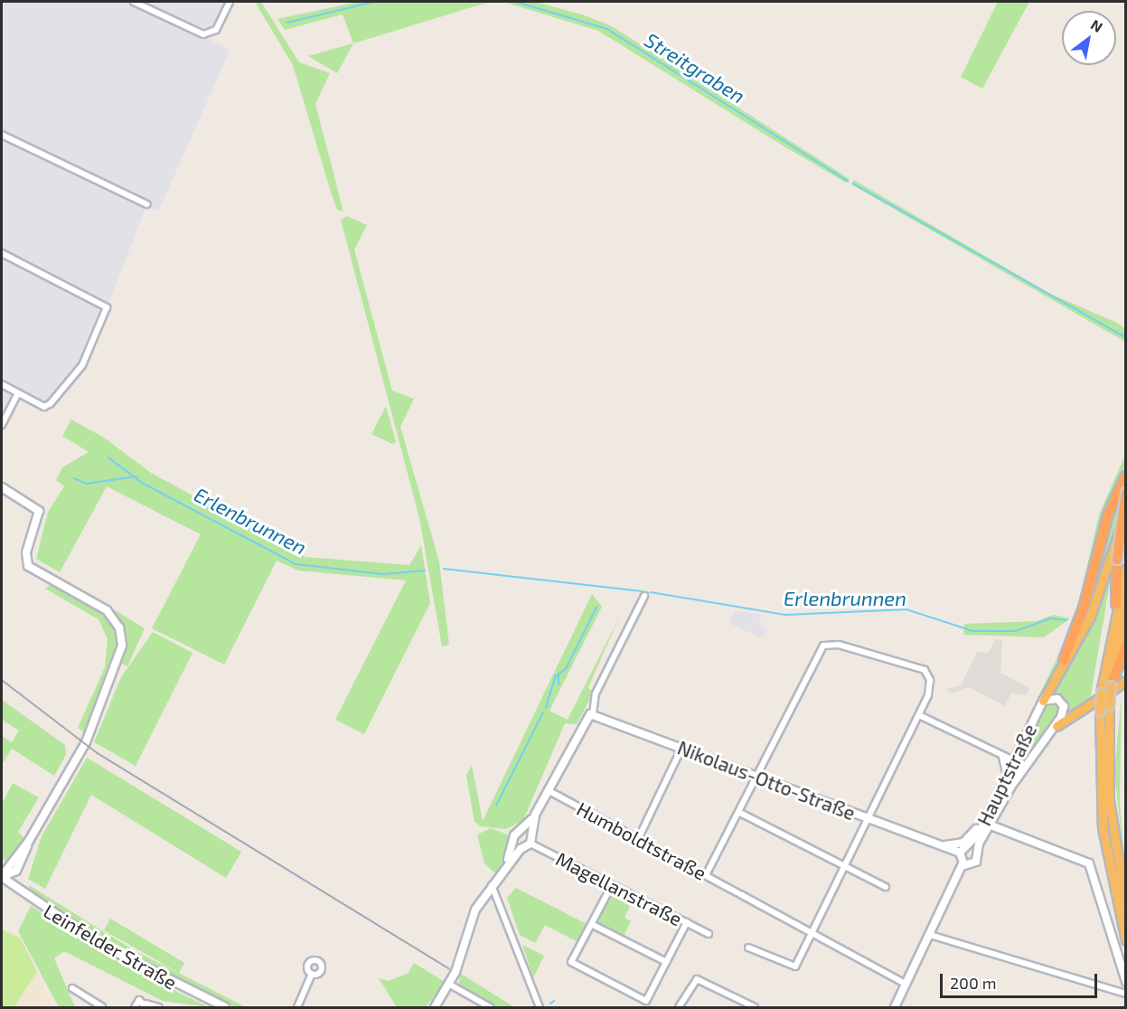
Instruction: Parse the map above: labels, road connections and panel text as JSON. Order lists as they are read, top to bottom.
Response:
{
  "streets": {
    "main road": ["Hauptstraße", "Nikolaus-Otto-Straße", "Leinfelder Straße"],
    "street": ["Humboldtstraße", "Magellanstraße"]
  },
  "crossings": [
    ["Hauptstraße", "Nikolaus-Otto-Straße"]
  ],
  "water": ["Streitgraben", "Erlenbrunnen"],
  "scale_bar": "200 m",
  "north": "top right"
}
